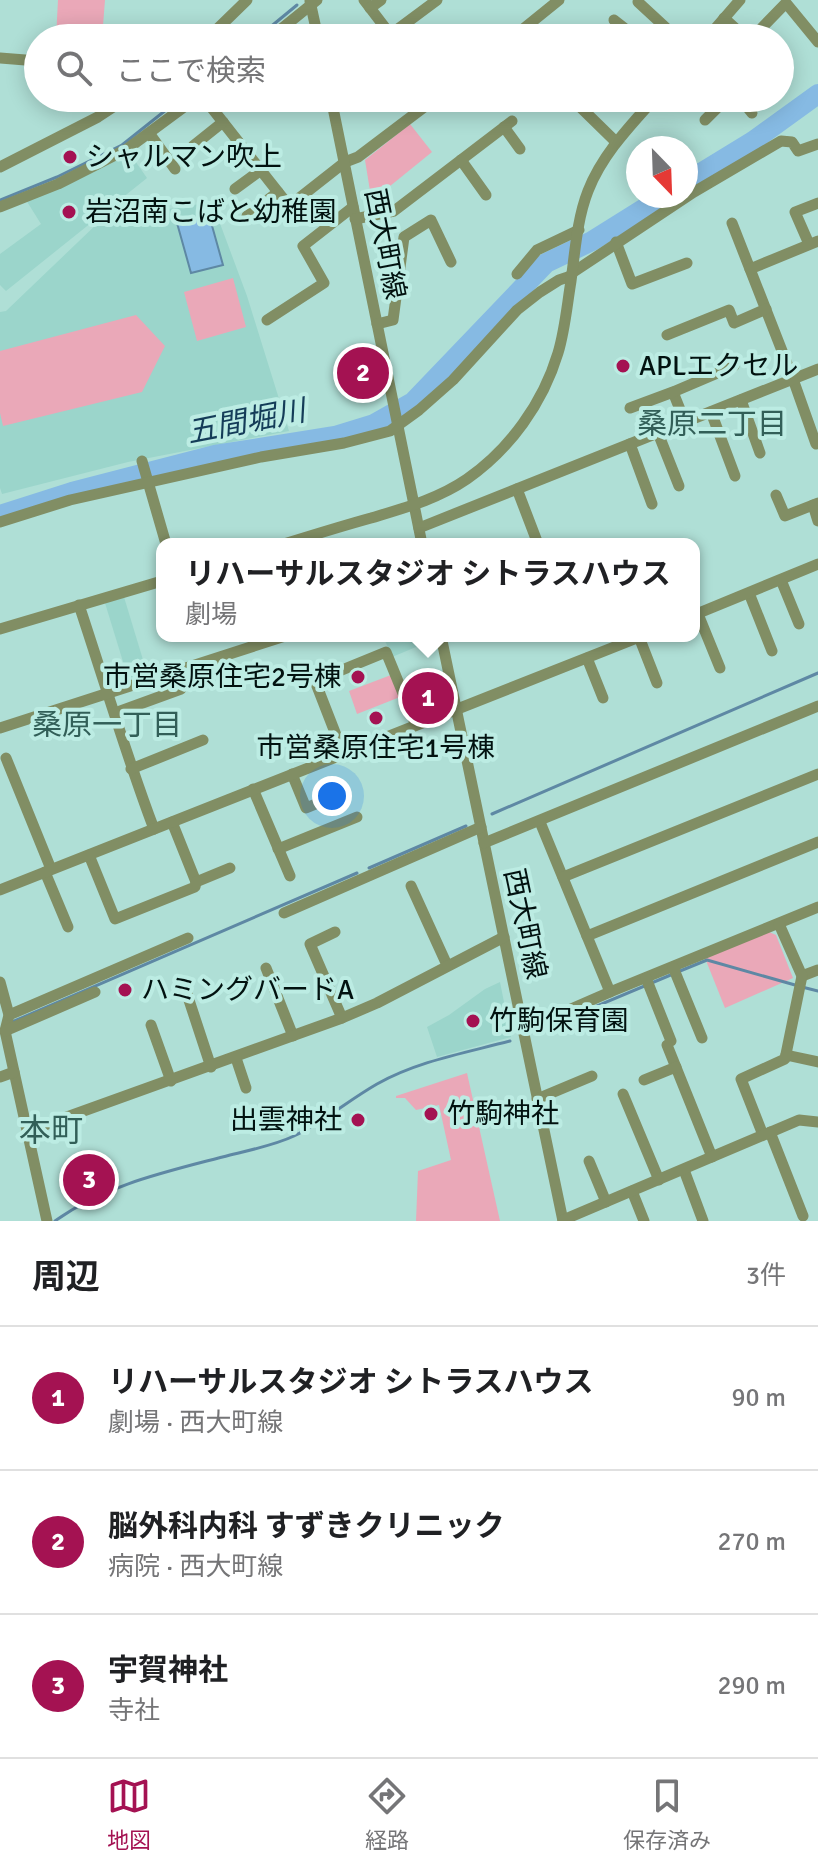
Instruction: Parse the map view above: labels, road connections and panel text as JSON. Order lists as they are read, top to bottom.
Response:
{
  "streets": {
    "street": ["西大町線"]
  },
  "districts": ["桑原二丁目", "桑原一丁目", "本町"],
  "water": ["五間堀川"],
  "places": [
    "シャルマン吹上",
    "岩沼南こばと幼稚園",
    "APLエクセル",
    "市営桑原住宅2号棟",
    "市営桑原住宅1号棟",
    "ハミングバードA",
    "竹駒保育園",
    "竹駒神社",
    "出雲神社"
  ],
  "north": "bottom right",
  "page": {
    "search": "ここで検索",
    "pins": ["2", "1", "3"],
    "popup": ["リハーサルスタジオ シトラスハウス", "劇場"],
    "heading": ["周辺", "3件"],
    "list": [
      {
        "mark": "1",
        "name": "リハーサルスタジオ シトラスハウス",
        "note": "劇場 · 西大町線",
        "value": "90 m"
      },
      {
        "mark": "2",
        "name": "脳外科内科 すずきクリニック",
        "note": "病院 · 西大町線",
        "value": "270 m"
      },
      {
        "mark": "3",
        "name": "宇賀神社",
        "note": "寺社",
        "value": "290 m"
      }
    ],
    "nav": ["地図", "経路", "保存済み"]
  }
}
